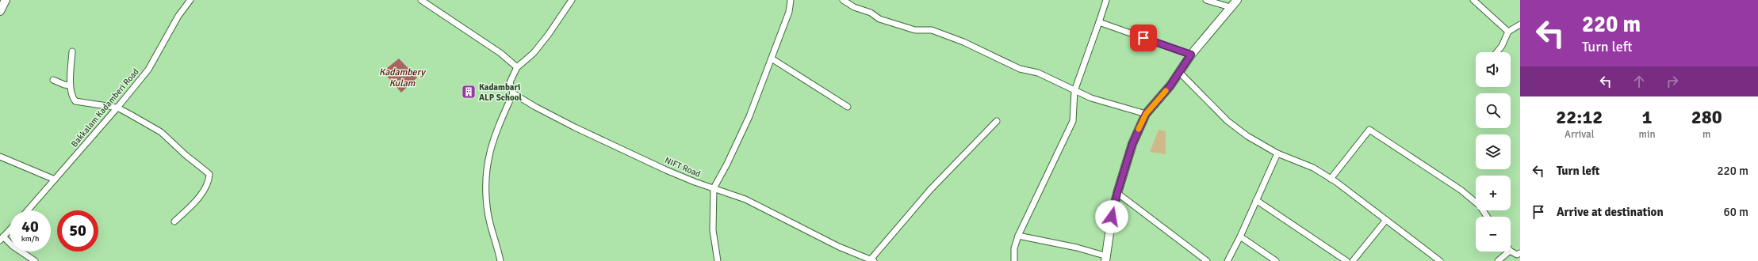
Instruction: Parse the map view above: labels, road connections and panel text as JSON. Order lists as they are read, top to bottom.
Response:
{
  "streets": {
    "street": ["Bakkalam Kadamberi Road", "NIFT Road"]
  },
  "water": ["Kadambery Kulam"],
  "places": {
    "building": ["Kadambari ALP School"]
  },
  "page": {
    "turn": ["220 m", "Turn left"],
    "map_buttons": ["+", "−"],
    "eta": [
      "22:12",
      "Arrival",
      "1",
      "min",
      "280",
      "m"
    ],
    "list": [
      {
        "name": "Turn left",
        "value": "220 m"
      },
      {
        "name": "Arrive at destination",
        "value": "60 m"
      }
    ],
    "speed": "40 km/h",
    "limit": "50"
  }
}
